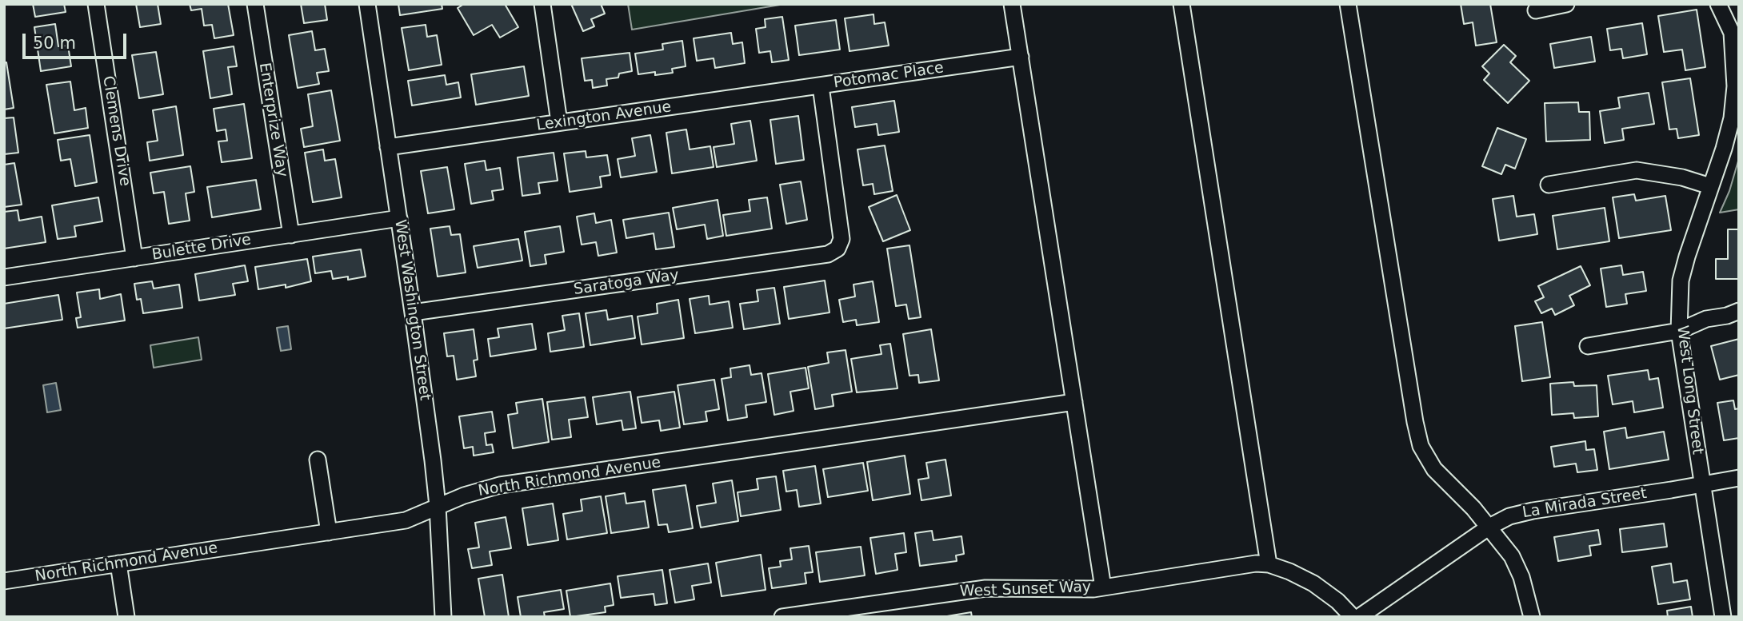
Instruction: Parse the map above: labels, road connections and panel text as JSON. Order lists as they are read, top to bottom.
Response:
{
  "streets": {
    "street": [
      "Potomac Place",
      "Lexington Avenue",
      "Enterprize Way",
      "Clemens Drive",
      "Bulette Drive",
      "Saratoga Way",
      "West Washington Street",
      "West Long Street",
      "North Richmond Avenue",
      "La Mirada Street",
      "West Sunset Way"
    ]
  },
  "crossings": [
    ["Potomac Place", "Lexington Avenue"],
    ["Potomac Place", "Saratoga Way"],
    ["Lexington Avenue", "West Washington Street"],
    ["Enterprize Way", "Bulette Drive"],
    ["Clemens Drive", "Bulette Drive"],
    ["Bulette Drive", "West Washington Street"],
    ["Saratoga Way", "West Washington Street"],
    ["West Washington Street", "North Richmond Avenue"],
    ["West Long Street", "La Mirada Street"]
  ],
  "scale_bar": "50 m"
}
